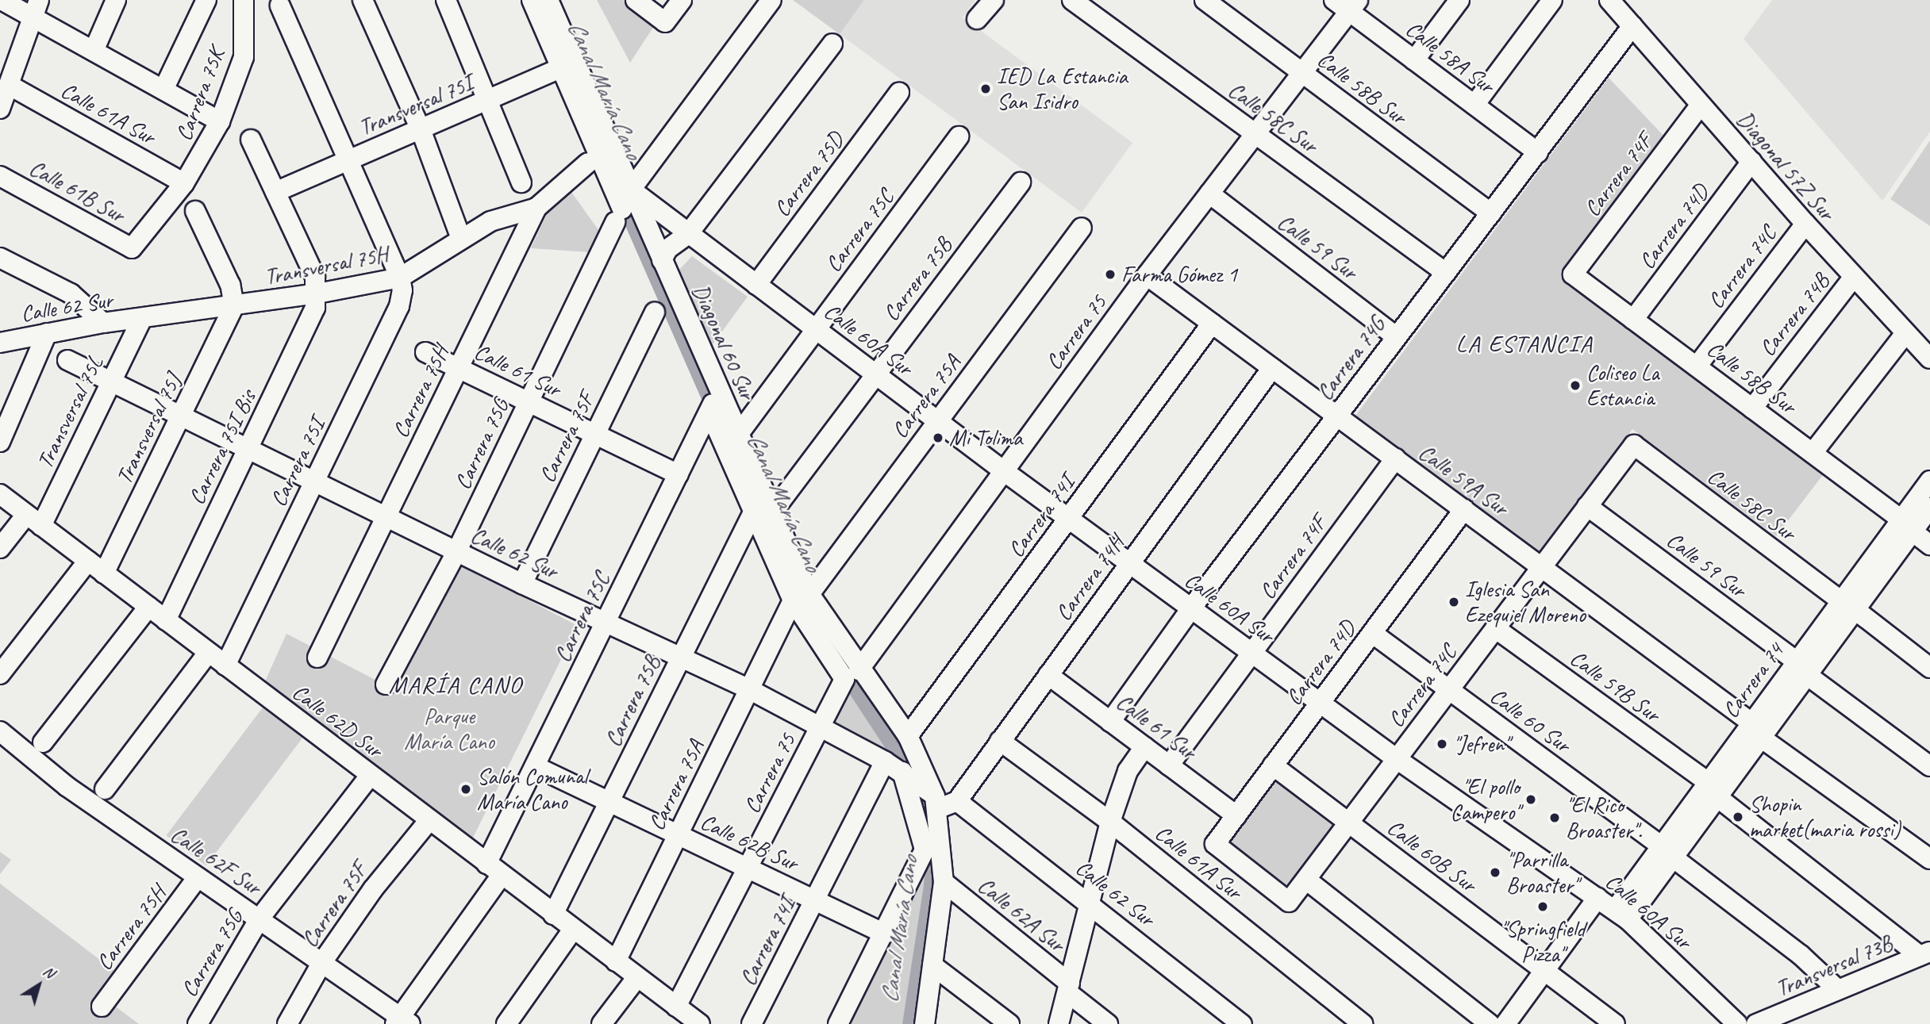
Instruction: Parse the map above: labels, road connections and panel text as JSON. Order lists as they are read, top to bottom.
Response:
{
  "streets": {
    "street": [
      "Calle 58A Sur",
      "Calle 58B Sur",
      "Carrera 75K",
      "Transversal 75I",
      "Calle 61A Sur",
      "Calle 58C Sur",
      "Diagonal 57Z Sur",
      "Carrera 75D",
      "Carrera 74F",
      "Calle 61B Sur",
      "Carrera 74D",
      "Carrera 75C",
      "Calle 59 Sur",
      "Transversal 75H",
      "Carrera 74C",
      "Carrera 75B",
      "Calle 62 Sur",
      "Carrera 74B",
      "Carrera 75",
      "Calle 60A Sur",
      "Diagonal 60 Sur",
      "Carrera 74G",
      "Calle 61 Sur",
      "Carrera 75H",
      "Carrera 75A",
      "Transversal 75L",
      "Transversal 75J",
      "Carrera 75F",
      "Carrera 75G",
      "Carrera 75I Bis",
      "Carrera 75I",
      "Calle 59A Sur",
      "Carrera 74I",
      "Carrera 74H",
      "Carrera 74",
      "Calle 59B Sur",
      "Calle 60 Sur",
      "Calle 62D Sur",
      "Calle 62B Sur",
      "Calle 60B Sur",
      "Calle 62F Sur",
      "Calle 62A Sur",
      "Transversal 73B"
    ]
  },
  "crossings": [
    ["Calle 58A Sur", "Carrera 75"],
    ["Calle 58A Sur", "Carrera 74G"],
    ["Calle 58B Sur", "Carrera 74F"],
    ["Calle 58B Sur", "Carrera 74D"],
    ["Calle 58B Sur", "Carrera 74C"],
    ["Calle 58B Sur", "Carrera 74B"],
    ["Calle 58B Sur", "Carrera 75"],
    ["Calle 58B Sur", "Carrera 74G"],
    ["Calle 58B Sur", "Carrera 74"],
    ["Carrera 75K", "Calle 61A Sur"],
    ["Carrera 75K", "Calle 61B Sur"],
    ["Transversal 75I", "Diagonal 60 Sur"],
    ["Calle 61A Sur", "Carrera 74H"],
    ["Calle 58C Sur", "Carrera 74C"],
    ["Calle 58C Sur", "Carrera 75"],
    ["Calle 58C Sur", "Carrera 74G"],
    ["Calle 58C Sur", "Carrera 74"],
    ["Diagonal 57Z Sur", "Carrera 74F"],
    ["Diagonal 57Z Sur", "Carrera 74D"],
    ["Diagonal 57Z Sur", "Carrera 74C"],
    ["Diagonal 57Z Sur", "Carrera 74B"],
    ["Diagonal 57Z Sur", "Carrera 74G"],
    ["Carrera 75D", "Calle 60A Sur"],
    ["Carrera 74F", "Calle 60A Sur"],
    ["Carrera 74F", "Calle 61 Sur"],
    ["Carrera 74F", "Calle 59A Sur"],
    ["Carrera 74D", "Carrera 74C"],
    ["Carrera 74D", "Calle 60A Sur"],
    ["Carrera 74D", "Calle 61 Sur"],
    ["Carrera 74D", "Calle 59A Sur"],
    ["Carrera 74D", "Calle 60 Sur"],
    ["Carrera 74D", "Calle 60B Sur"],
    ["Carrera 75C", "Calle 62 Sur"],
    ["Carrera 75C", "Calle 60A Sur"],
    ["Carrera 75C", "Diagonal 60 Sur"],
    ["Carrera 75C", "Calle 61 Sur"],
    ["Carrera 75C", "Calle 62D Sur"],
    ["Carrera 75C", "Calle 62B Sur"],
    ["Carrera 75C", "Calle 62F Sur"],
    ["Calle 59 Sur", "Carrera 74C"],
    ["Calle 59 Sur", "Carrera 75"],
    ["Calle 59 Sur", "Carrera 74G"],
    ["Calle 59 Sur", "Carrera 74"],
    ["Transversal 75H", "Calle 62 Sur"],
    ["Transversal 75H", "Carrera 75H"],
    ["Transversal 75H", "Transversal 75L"],
    ["Transversal 75H", "Transversal 75J"],
    ["Transversal 75H", "Carrera 75I Bis"],
    ["Transversal 75H", "Carrera 75I"],
    ["Carrera 74C", "Calle 60A Sur"],
    ["Carrera 74C", "Calle 59A Sur"],
    ["Carrera 74C", "Calle 59B Sur"],
    ["Carrera 74C", "Calle 60 Sur"],
    ["Carrera 74C", "Calle 60B Sur"],
    ["Carrera 75B", "Calle 62 Sur"],
    ["Carrera 75B", "Calle 60A Sur"],
    ["Carrera 75B", "Diagonal 60 Sur"],
    ["Carrera 75B", "Calle 62D Sur"],
    ["Carrera 75B", "Calle 62B Sur"],
    ["Calle 62 Sur", "Carrera 75"],
    ["Calle 62 Sur", "Diagonal 60 Sur"],
    ["Calle 62 Sur", "Carrera 75H"],
    ["Calle 62 Sur", "Carrera 75A"],
    ["Calle 62 Sur", "Transversal 75L"],
    ["Calle 62 Sur", "Transversal 75J"],
    ["Calle 62 Sur", "Carrera 75F"],
    ["Calle 62 Sur", "Carrera 75G"],
    ["Calle 62 Sur", "Carrera 75I Bis"],
    ["Calle 62 Sur", "Carrera 75I"],
    ["Calle 62 Sur", "Carrera 74I"],
    ["Calle 62 Sur", "Carrera 74H"],
    ["Carrera 75", "Calle 60A Sur"],
    ["Carrera 75", "Diagonal 60 Sur"],
    ["Carrera 75", "Calle 59A Sur"],
    ["Carrera 75", "Calle 62D Sur"],
    ["Carrera 75", "Calle 62B Sur"],
    ["Calle 60A Sur", "Diagonal 60 Sur"],
    ["Calle 60A Sur", "Carrera 74G"],
    ["Calle 60A Sur", "Carrera 75A"],
    ["Calle 60A Sur", "Carrera 74I"],
    ["Calle 60A Sur", "Carrera 74H"],
    ["Calle 60A Sur", "Carrera 74"],
    ["Diagonal 60 Sur", "Carrera 75A"],
    ["Diagonal 60 Sur", "Carrera 75G"],
    ["Diagonal 60 Sur", "Carrera 74I"],
    ["Diagonal 60 Sur", "Calle 62A Sur"],
    ["Carrera 74G", "Calle 61 Sur"],
    ["Carrera 74G", "Calle 59A Sur"],
    ["Calle 61 Sur", "Carrera 75H"],
    ["Calle 61 Sur", "Carrera 75F"],
    ["Calle 61 Sur", "Carrera 75G"],
    ["Calle 61 Sur", "Carrera 74H"],
    ["Carrera 75H", "Calle 62F Sur"],
    ["Carrera 75A", "Calle 62D Sur"],
    ["Carrera 75A", "Calle 62B Sur"],
    ["Transversal 75L", "Calle 62D Sur"],
    ["Transversal 75J", "Calle 62D Sur"],
    ["Carrera 75F", "Calle 62D Sur"],
    ["Carrera 75F", "Calle 62F Sur"],
    ["Carrera 75G", "Calle 62D Sur"],
    ["Carrera 75G", "Calle 62F Sur"],
    ["Carrera 75I Bis", "Calle 62D Sur"],
    ["Carrera 75I", "Calle 62D Sur"],
    ["Calle 59A Sur", "Carrera 74I"],
    ["Calle 59A Sur", "Carrera 74H"],
    ["Calle 59A Sur", "Carrera 74"],
    ["Carrera 74I", "Calle 62B Sur"],
    ["Carrera 74", "Calle 59B Sur"],
    ["Carrera 74", "Calle 60 Sur"],
    ["Calle 59B Sur", "Transversal 73B"],
    ["Calle 60 Sur", "Transversal 73B"]
  ],
  "districts": ["LA ESTANCIA", "MARÍA CANO"],
  "water": ["Canal María Cano"],
  "parks": ["Parque María Cano"],
  "places": [
    "IED La Estancia San Isidro",
    "Farma Gómez 1",
    "Coliseo La Estancia",
    "Mi Tolima",
    "Iglesia San Ezequiel Moreno",
    "\"Jefren\"",
    "Salón Comunal María Cano",
    "\"El pollo Campero\"",
    "Shopin market(maria rossi)",
    "\"El Rico Broaster\".",
    "\"Parrilla Broaster\"",
    "\"Springfield Pizza\""
  ],
  "north": "top right"
}
